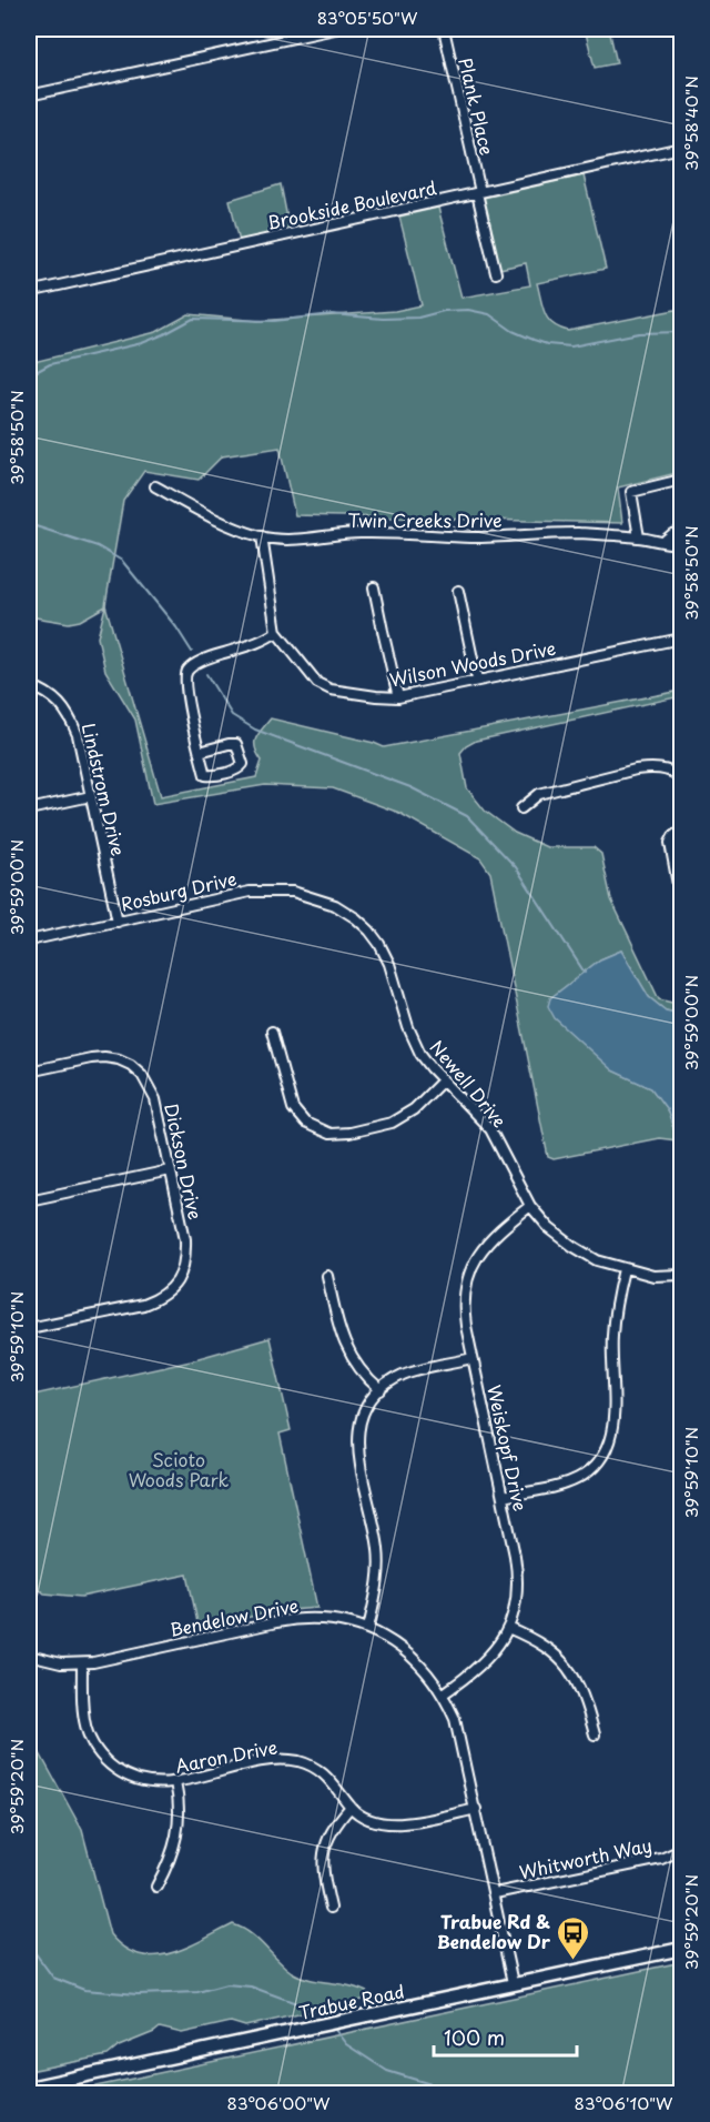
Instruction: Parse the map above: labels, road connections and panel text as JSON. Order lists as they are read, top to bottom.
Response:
{
  "streets": {
    "main road": ["Trabue Road"],
    "street": [
      "Plank Place",
      "Brookside Boulevard",
      "Twin Creeks Drive",
      "Wilson Woods Drive",
      "Lindstrom Drive",
      "Rosburg Drive",
      "Newell Drive",
      "Dickson Drive",
      "Weiskopf Drive",
      "Bendelow Drive",
      "Aaron Drive",
      "Whitworth Way"
    ]
  },
  "crossings": [
    ["Plank Place", "Brookside Boulevard"],
    ["Lindstrom Drive", "Rosburg Drive"],
    ["Rosburg Drive", "Newell Drive"],
    ["Newell Drive", "Weiskopf Drive"],
    ["Weiskopf Drive", "Bendelow Drive"],
    ["Bendelow Drive", "Aaron Drive"],
    ["Bendelow Drive", "Whitworth Way"],
    ["Bendelow Drive", "Trabue Road"]
  ],
  "parks": ["Scioto Woods Park"],
  "places": {
    "bus stop": ["Trabue Rd & Bendelow Dr"]
  },
  "scale_bar": "100 m",
  "coordinates": [
    "83°05'50\"W",
    "39°58'40\"N",
    "39°58'50\"N",
    "39°59'00\"N",
    "39°59'10\"N",
    "39°59'20\"N",
    "83°06'00\"W",
    "83°06'10\"W"
  ]
}
